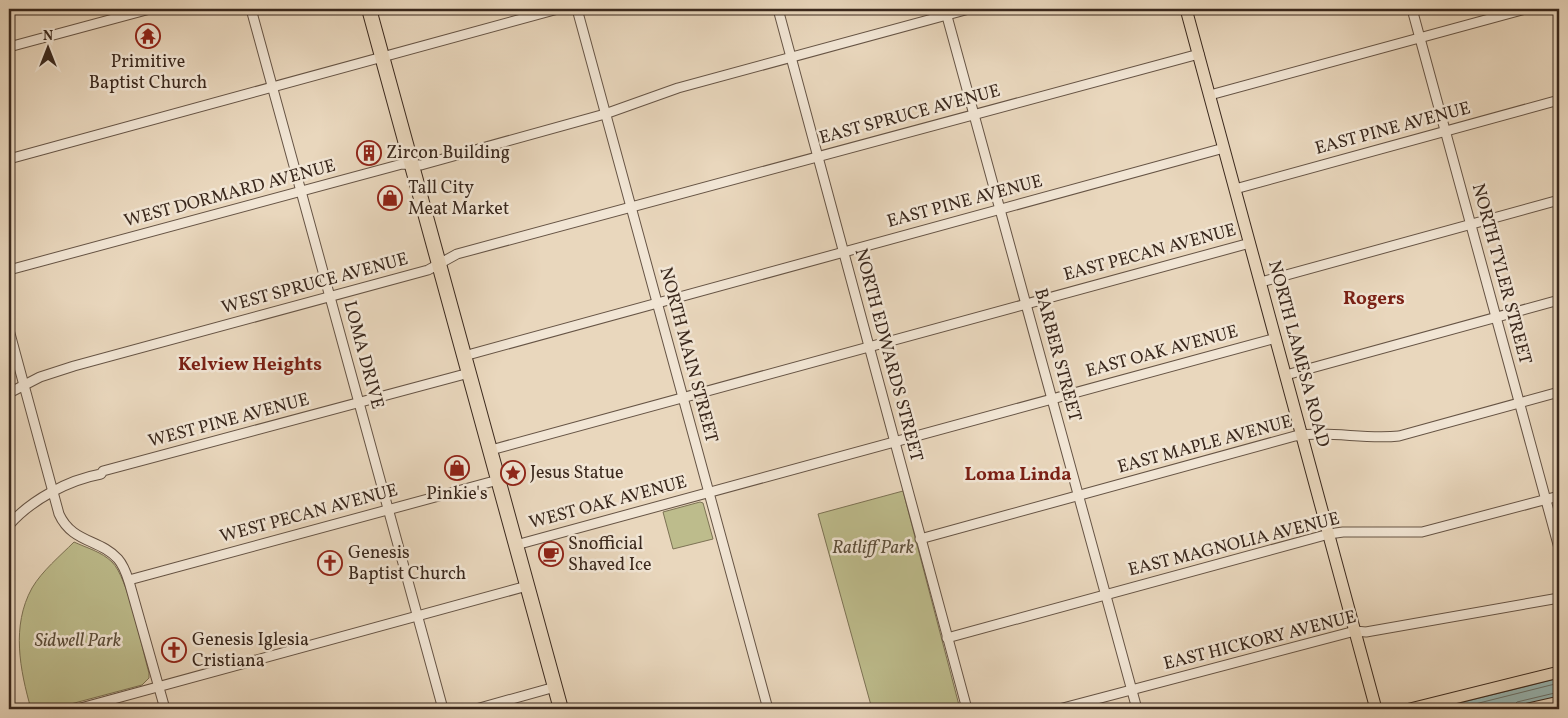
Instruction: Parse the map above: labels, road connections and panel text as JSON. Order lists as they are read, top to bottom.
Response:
{
  "streets": {
    "main road": ["NORTH LAMESA ROAD"],
    "street": [
      "EAST SPRUCE AVENUE",
      "EAST PINE AVENUE",
      "WEST DORMARD AVENUE",
      "EAST PECAN AVENUE",
      "NORTH TYLER STREET",
      "WEST SPRUCE AVENUE",
      "EAST OAK AVENUE",
      "LOMA DRIVE",
      "NORTH MAIN STREET",
      "NORTH EDWARDS STREET",
      "BARBER STREET",
      "WEST PINE AVENUE",
      "EAST MAPLE AVENUE",
      "WEST OAK AVENUE",
      "WEST PECAN AVENUE",
      "EAST MAGNOLIA AVENUE",
      "EAST HICKORY AVENUE"
    ]
  },
  "crossings": [
    ["EAST SPRUCE AVENUE", "WEST SPRUCE AVENUE"],
    ["EAST SPRUCE AVENUE", "NORTH LAMESA ROAD"],
    ["EAST SPRUCE AVENUE", "NORTH MAIN STREET"],
    ["EAST SPRUCE AVENUE", "NORTH EDWARDS STREET"],
    ["EAST SPRUCE AVENUE", "BARBER STREET"],
    ["EAST PINE AVENUE", "NORTH TYLER STREET"],
    ["EAST PINE AVENUE", "NORTH LAMESA ROAD"],
    ["EAST PINE AVENUE", "NORTH MAIN STREET"],
    ["EAST PINE AVENUE", "NORTH EDWARDS STREET"],
    ["EAST PINE AVENUE", "BARBER STREET"],
    ["WEST DORMARD AVENUE", "LOMA DRIVE"],
    ["WEST DORMARD AVENUE", "NORTH MAIN STREET"],
    ["WEST DORMARD AVENUE", "NORTH EDWARDS STREET"],
    ["WEST DORMARD AVENUE", "BARBER STREET"],
    ["EAST PECAN AVENUE", "NORTH LAMESA ROAD"],
    ["EAST PECAN AVENUE", "NORTH MAIN STREET"],
    ["EAST PECAN AVENUE", "NORTH EDWARDS STREET"],
    ["EAST PECAN AVENUE", "BARBER STREET"],
    ["NORTH TYLER STREET", "EAST MAPLE AVENUE"],
    ["NORTH TYLER STREET", "EAST MAGNOLIA AVENUE"],
    ["WEST SPRUCE AVENUE", "LOMA DRIVE"],
    ["WEST SPRUCE AVENUE", "NORTH MAIN STREET"],
    ["EAST OAK AVENUE", "NORTH LAMESA ROAD"],
    ["EAST OAK AVENUE", "NORTH MAIN STREET"],
    ["EAST OAK AVENUE", "NORTH EDWARDS STREET"],
    ["EAST OAK AVENUE", "BARBER STREET"],
    ["EAST OAK AVENUE", "WEST OAK AVENUE"],
    ["NORTH LAMESA ROAD", "EAST MAPLE AVENUE"],
    ["NORTH LAMESA ROAD", "EAST MAGNOLIA AVENUE"],
    ["NORTH LAMESA ROAD", "EAST HICKORY AVENUE"],
    ["LOMA DRIVE", "WEST PINE AVENUE"],
    ["LOMA DRIVE", "WEST PECAN AVENUE"],
    ["NORTH MAIN STREET", "WEST OAK AVENUE"],
    ["NORTH EDWARDS STREET", "EAST MAPLE AVENUE"],
    ["NORTH EDWARDS STREET", "EAST MAGNOLIA AVENUE"],
    ["BARBER STREET", "EAST MAPLE AVENUE"],
    ["BARBER STREET", "EAST MAGNOLIA AVENUE"],
    ["BARBER STREET", "EAST HICKORY AVENUE"]
  ],
  "districts": ["Rogers", "Kelview Heights", "Loma Linda"],
  "parks": ["Ratliff Park", "Sidwell Park"],
  "places": {
    "temple": ["Primitive Baptist Church"],
    "building": ["Zircon Building"],
    "shop": ["Tall City Meat Market", "Pinkie's"],
    "place": ["Jesus Statue"],
    "cafe": ["Snofficial Shaved Ice"],
    "church": ["Genesis Baptist Church", "Genesis Iglesia Cristiana"]
  },
  "north": "top"
}
